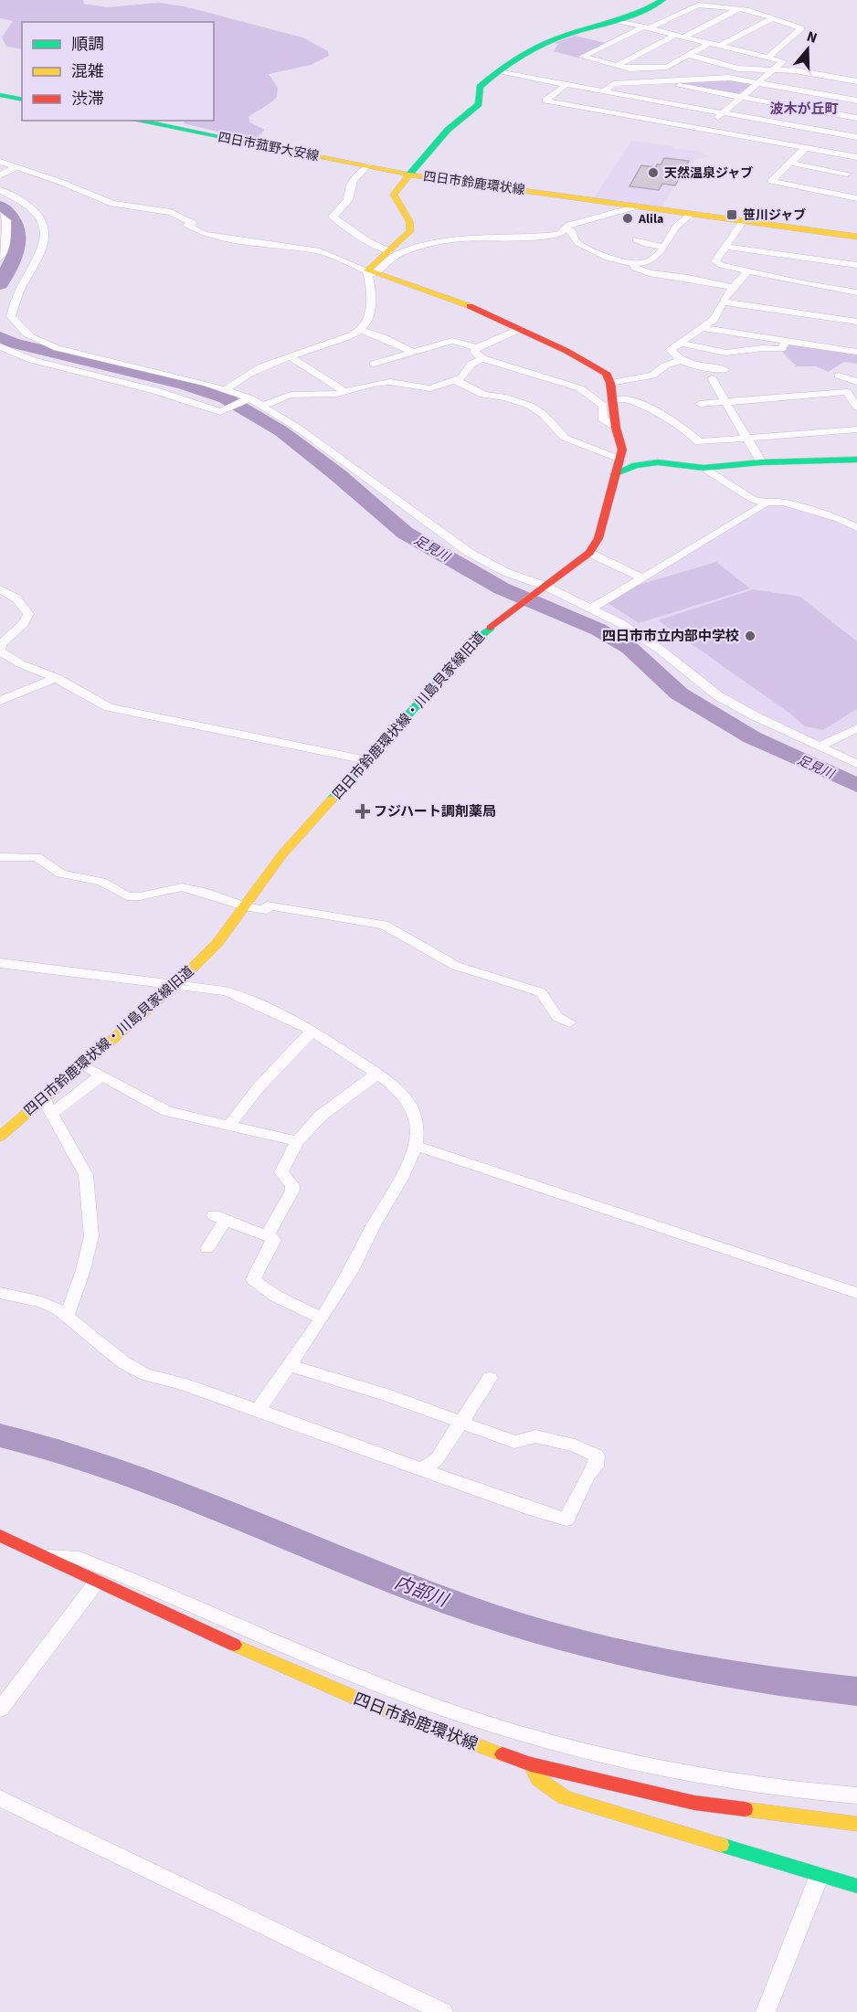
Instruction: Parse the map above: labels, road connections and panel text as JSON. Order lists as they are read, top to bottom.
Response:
{
  "streets": {
    "street": ["四日市菰野大安線", "四日市鈴鹿環状線", "四日市鈴鹿環状線・川島貝家線旧道"]
  },
  "crossings": [
    ["四日市菰野大安線", "四日市鈴鹿環状線"]
  ],
  "districts": ["波木が丘町"],
  "water": ["足見川", "内部川"],
  "places": {
    "other": ["天然温泉ジャブ", "Alila", "四日市市立内部中学校"],
    "transit": ["笹川ジャブ"],
    "health": ["フジハート調剤薬局"]
  },
  "legend": ["順調", "混雑", "渋滞"],
  "north": "top"
}
